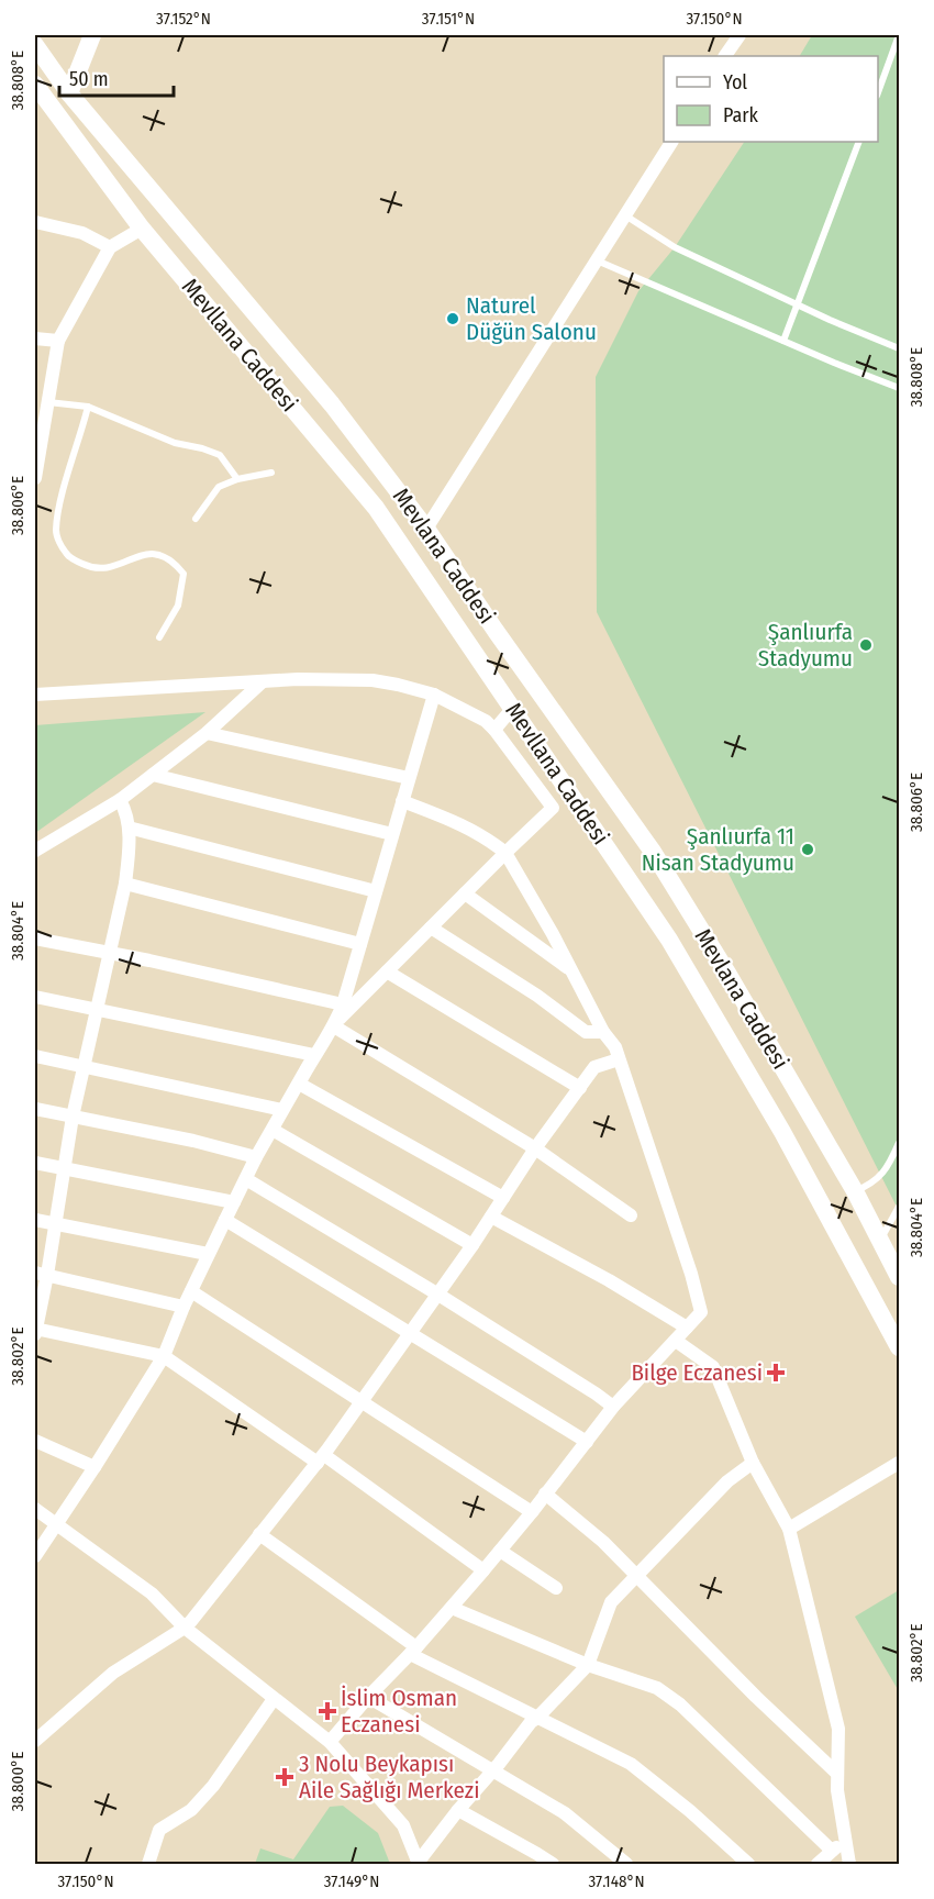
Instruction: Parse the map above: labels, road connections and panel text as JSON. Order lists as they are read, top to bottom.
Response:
{
  "streets": {
    "main road": ["Mevllana Caddesi", "Mevlana Caddesi"]
  },
  "places": {
    "other": ["Naturel Düğün Salonu", "Şanlıurfa Stadyumu", "Şanlıurfa 11 Nisan Stadyumu"],
    "health": ["Bilge Eczanesi", "İslim Osman Eczanesi", "3 Nolu Beykapısı Aile Sağlığı Merkezi"]
  },
  "legend": ["Yol", "Park"],
  "scale_bar": "50 m",
  "coordinates": [
    "37.152°N",
    "37.151°N",
    "37.150°N",
    "38.808°E",
    "38.806°E",
    "38.804°E",
    "38.802°E",
    "38.800°E",
    "37.149°N",
    "37.148°N"
  ]
}
